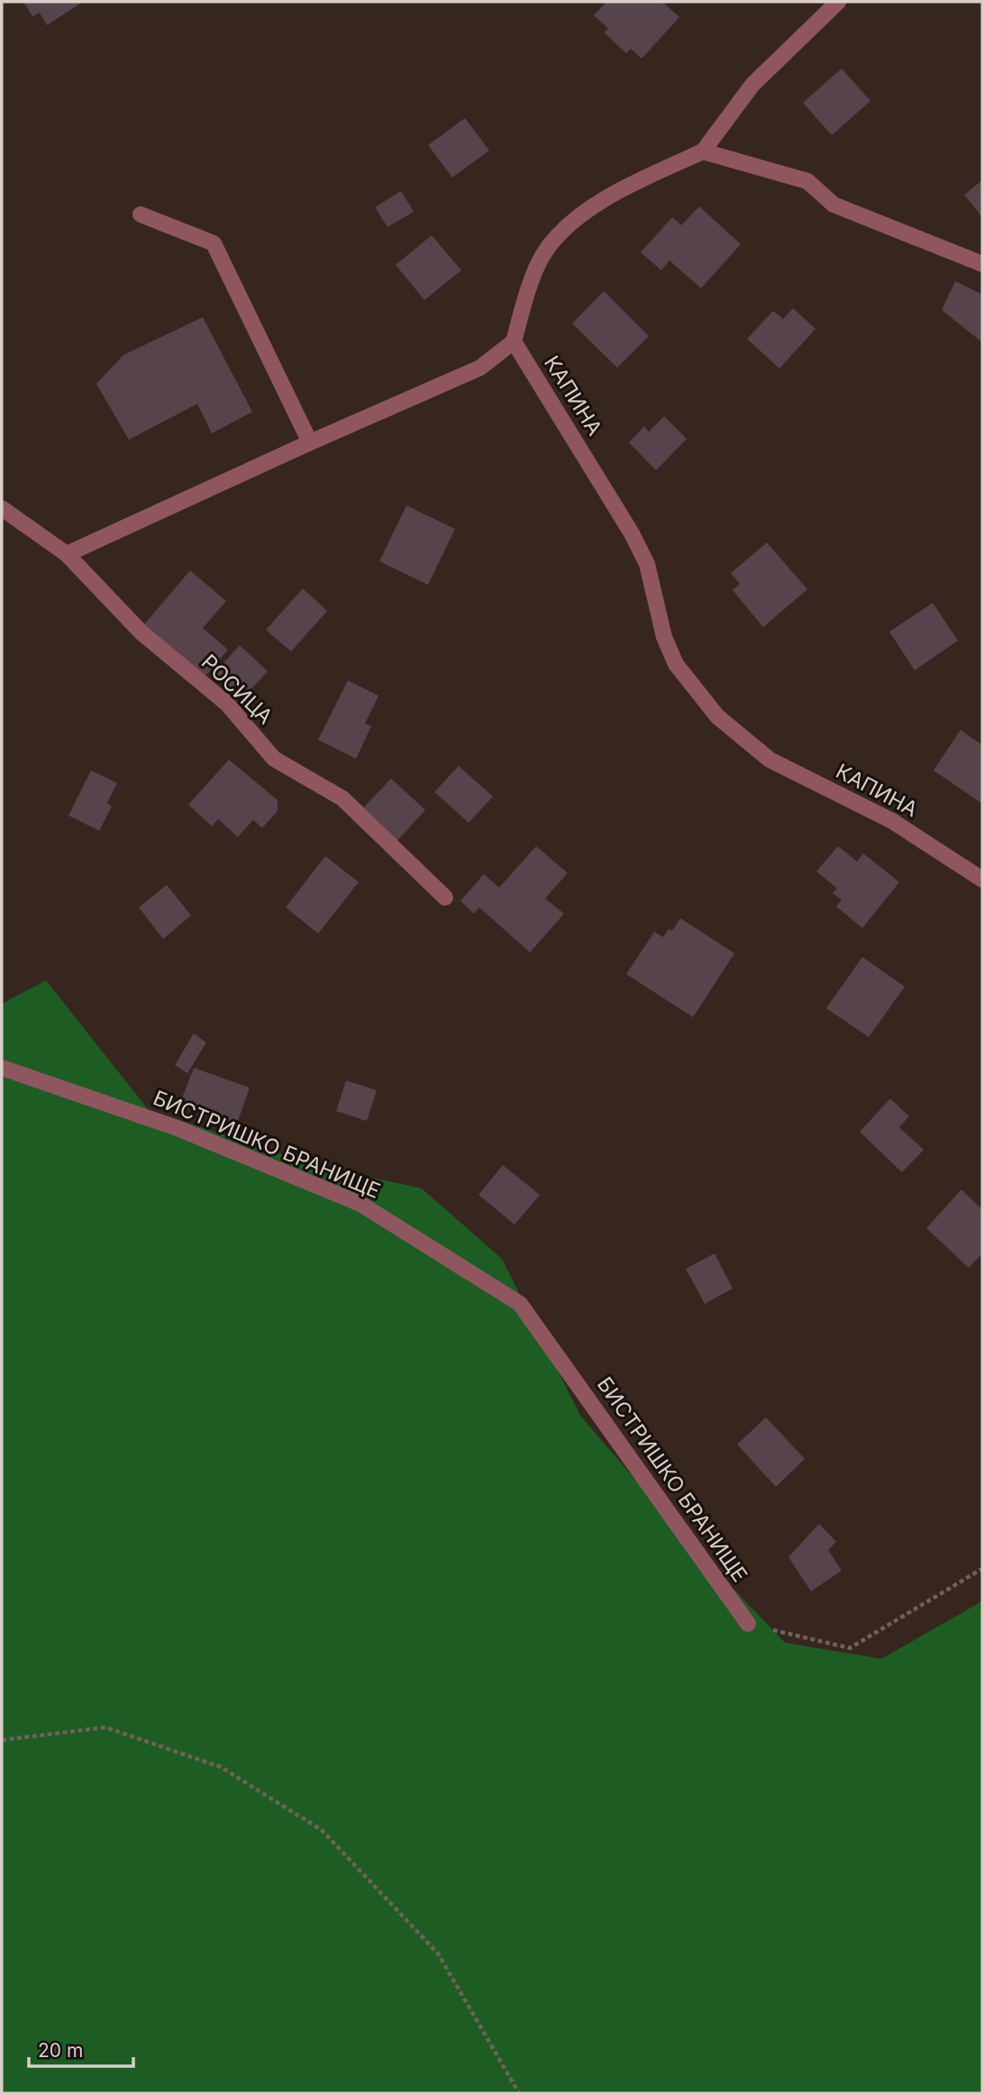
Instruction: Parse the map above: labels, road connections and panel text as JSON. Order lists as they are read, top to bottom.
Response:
{
  "streets": {
    "street": ["КАПИНА", "РОСИЦА", "БИСТРИШКО БРАНИЩЕ"]
  },
  "scale_bar": "20 m"
}
